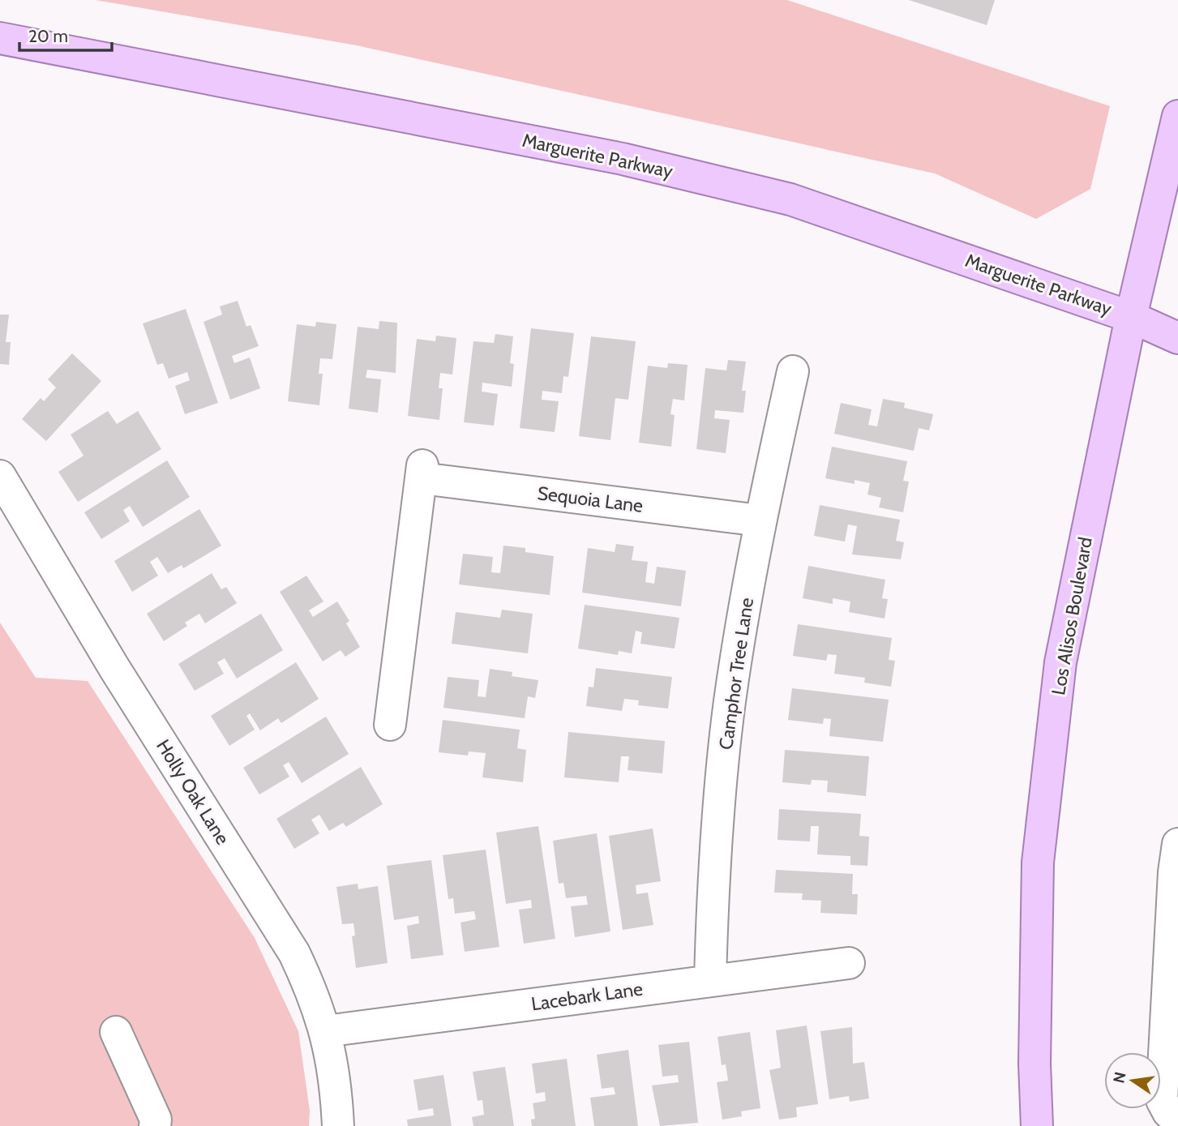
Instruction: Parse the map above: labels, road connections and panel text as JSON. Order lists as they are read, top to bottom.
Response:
{
  "streets": {
    "main road": ["Marguerite Parkway", "Los Alisos Boulevard"],
    "street": [
      "Sequoia Lane",
      "Camphor Tree Lane",
      "Holly Oak Lane",
      "Lacebark Lane"
    ]
  },
  "crossings": [
    ["Marguerite Parkway", "Los Alisos Boulevard"],
    ["Sequoia Lane", "Camphor Tree Lane"],
    ["Camphor Tree Lane", "Lacebark Lane"],
    ["Holly Oak Lane", "Lacebark Lane"]
  ],
  "scale_bar": "20 m",
  "north": "left"
}
